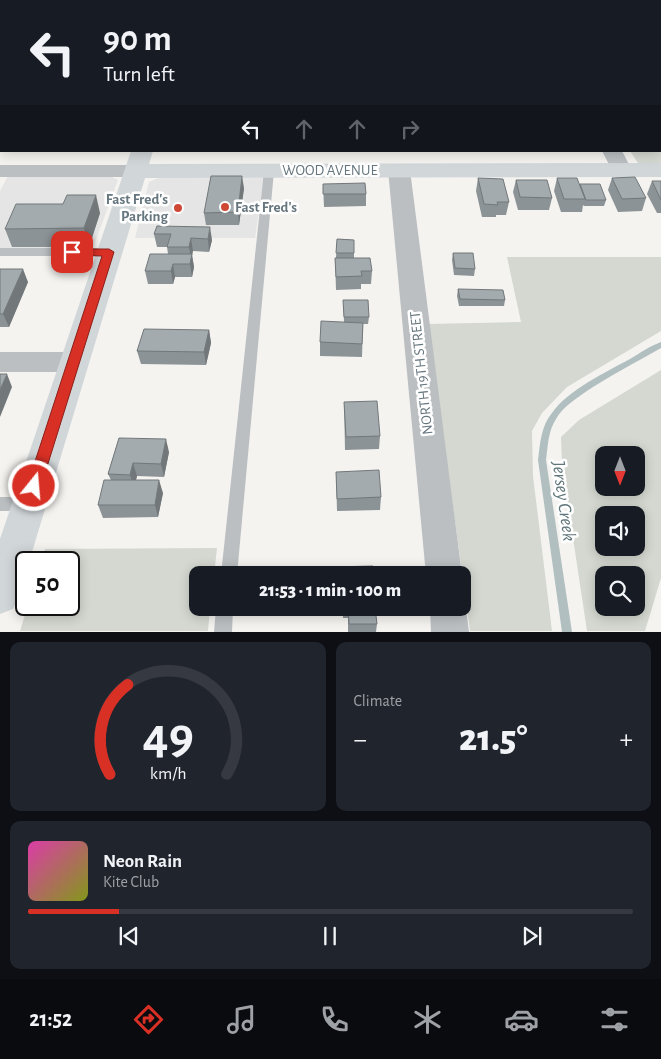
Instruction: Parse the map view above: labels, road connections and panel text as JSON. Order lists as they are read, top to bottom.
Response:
{
  "streets": {
    "street": ["WOOD AVENUE", "NORTH 19TH STREET"]
  },
  "crossings": [
    ["WOOD AVENUE", "NORTH 19TH STREET"]
  ],
  "water": ["Jersey Creek"],
  "places": ["Fast Fred's", "Fast Fred's Parking"],
  "north": "bottom",
  "page": {
    "turn": ["90 m", "Turn left"],
    "limit": "50",
    "trip": "21:53 · 1 min · 100 m",
    "tile": "Climate",
    "heat": ["−", "21.5°", "+"],
    "song": ["Neon Rain", "Kite Club"],
    "tabs": "21:52",
    "gauge": ["49", "km/h"]
  }
}
